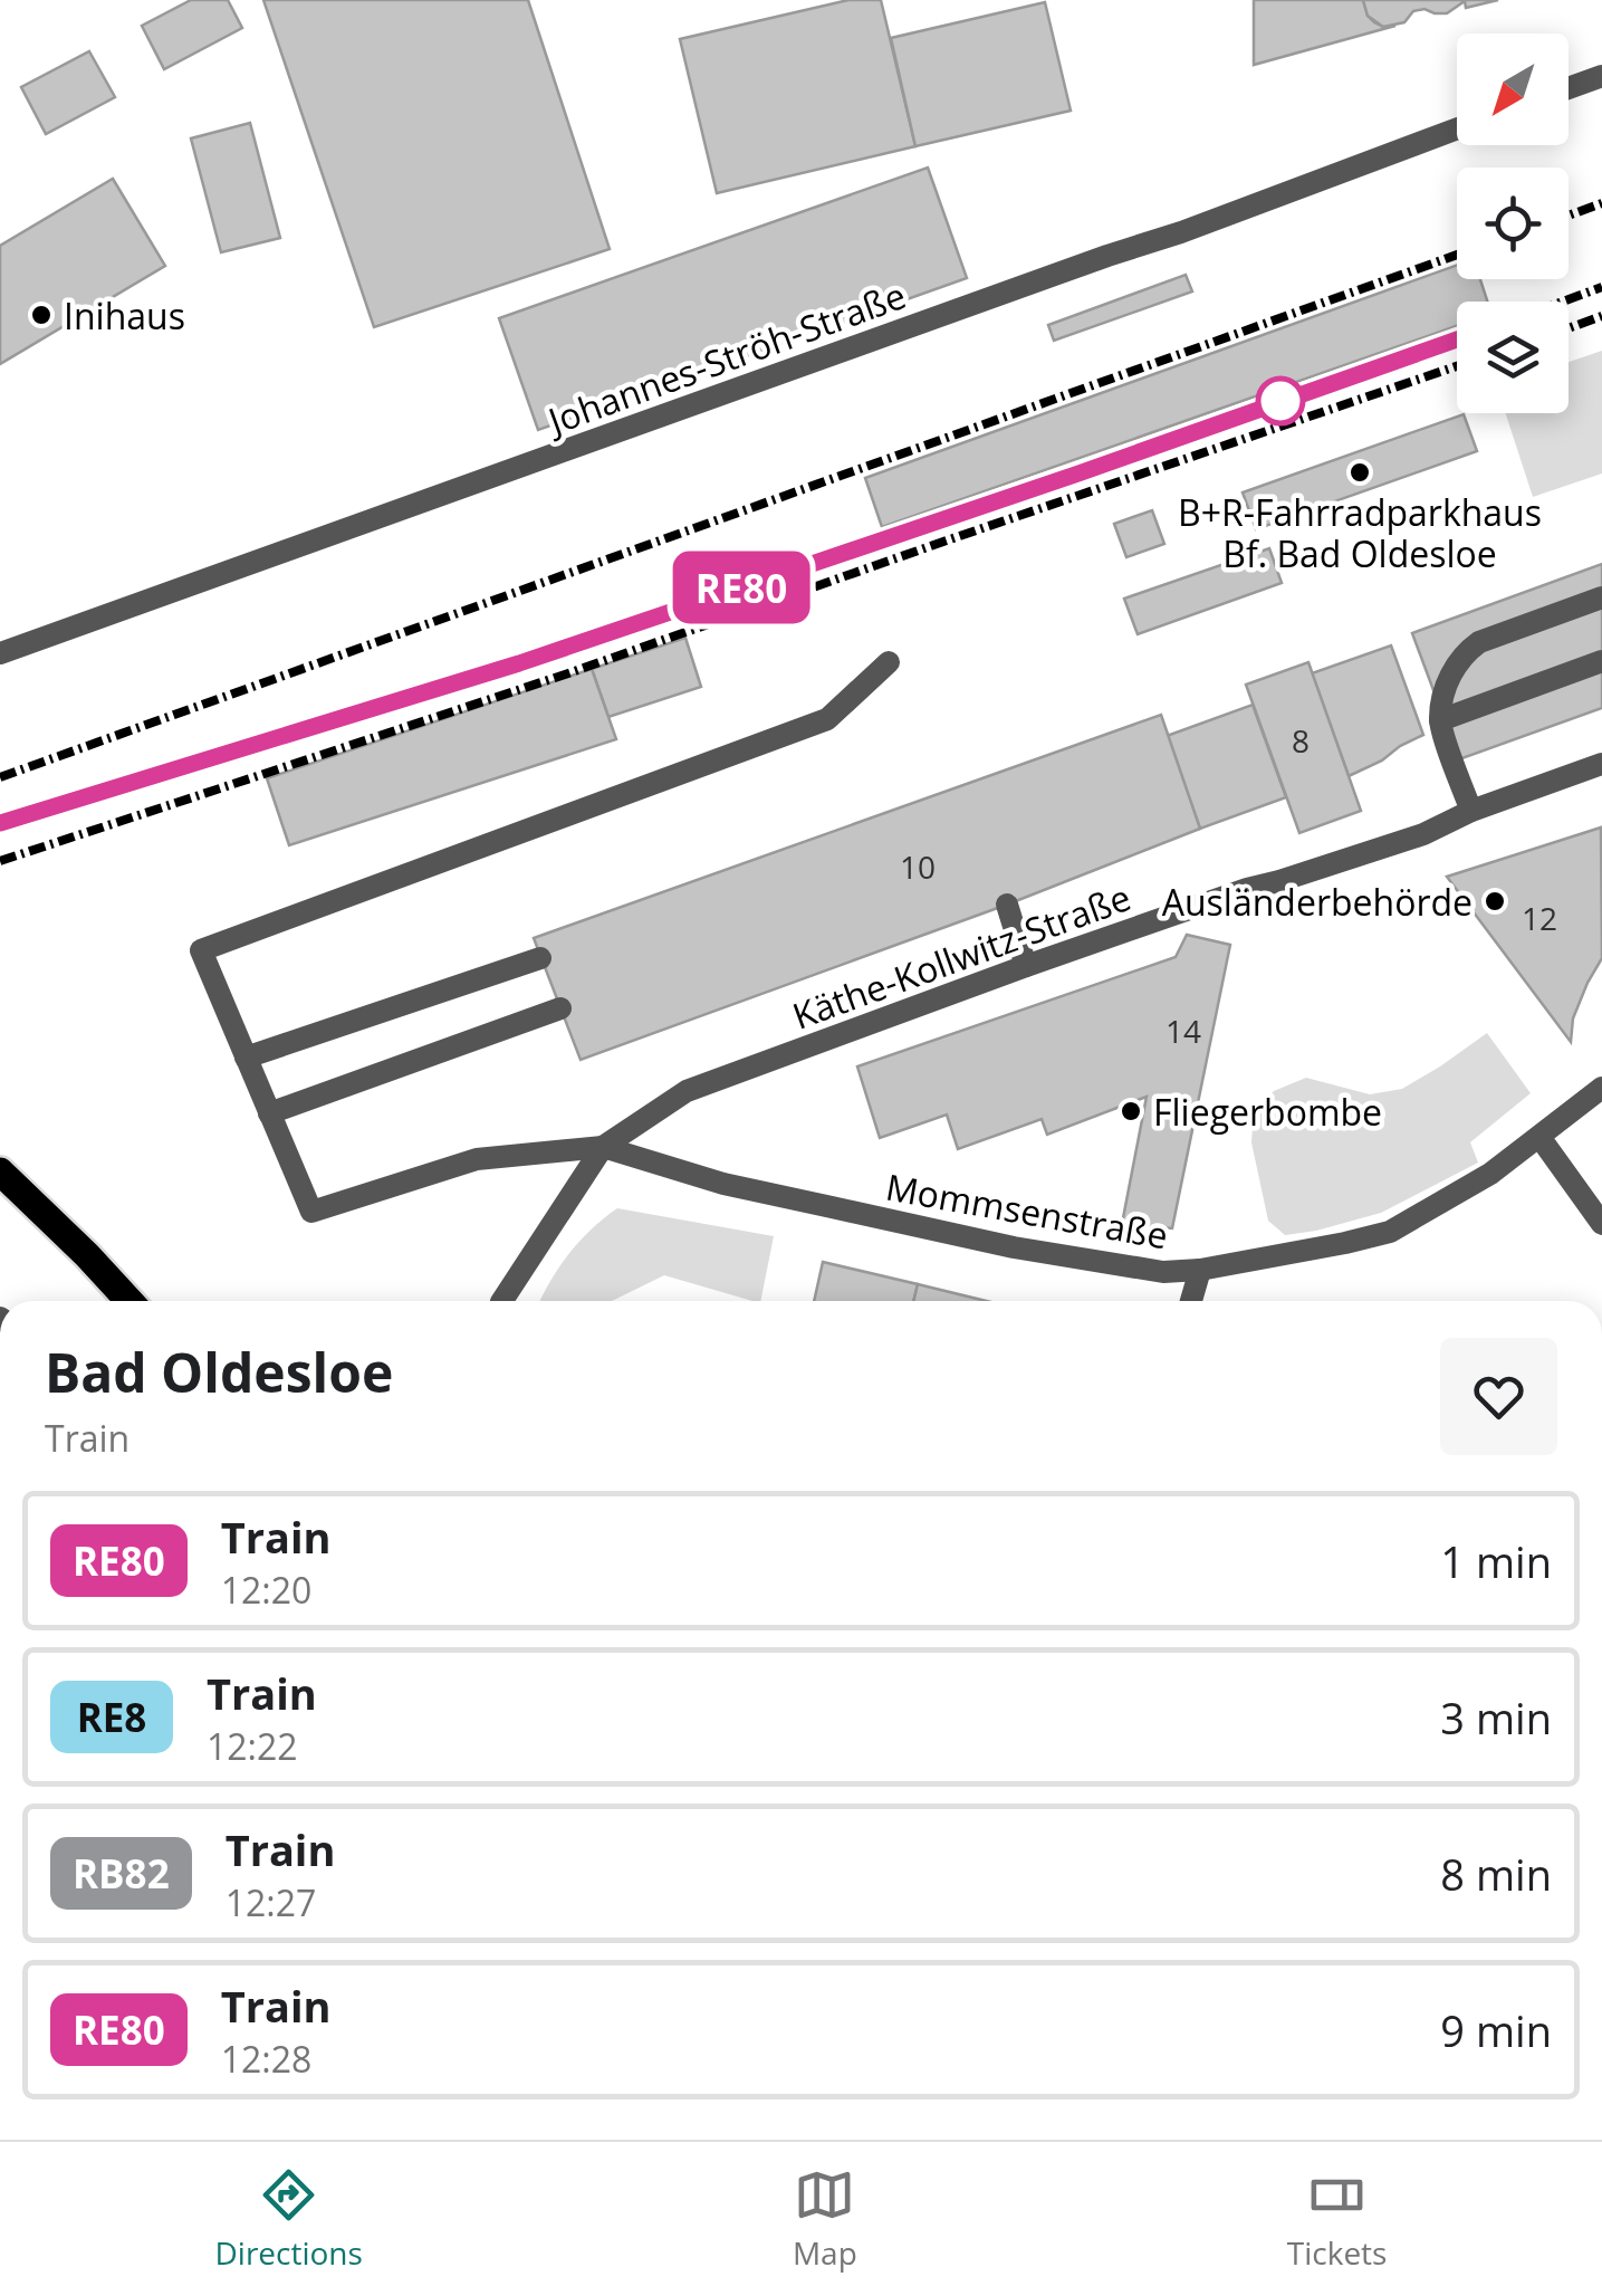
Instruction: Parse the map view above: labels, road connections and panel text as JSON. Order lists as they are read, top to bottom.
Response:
{
  "streets": {
    "street": ["Johannes-Ströh-Straße", "Käthe-Kollwitz-Straße", "Mommsenstraße"]
  },
  "crossings": [
    ["Käthe-Kollwitz-Straße", "Mommsenstraße"]
  ],
  "places": [
    "Inihaus",
    "B+R-Fahrradparkhaus Bf. Bad Oldesloe",
    "Ausländerbehörde",
    "Fliegerbombe"
  ],
  "house_numbers": [
    "8",
    "10",
    "12",
    "14"
  ],
  "north": "bottom left",
  "page": {
    "on_map": "RE80",
    "heading": ["Bad Oldesloe", "Train"],
    "list": [
      {
        "mark": "RE80",
        "name": "Train",
        "note": "12:20",
        "value": "1 min"
      },
      {
        "mark": "RE8",
        "name": "Train",
        "note": "12:22",
        "value": "3 min"
      },
      {
        "mark": "RB82",
        "name": "Train",
        "note": "12:27",
        "value": "8 min"
      },
      {
        "mark": "RE80",
        "name": "Train",
        "note": "12:28",
        "value": "9 min"
      }
    ],
    "tabs": ["Directions", "Map", "Tickets"]
  }
}
